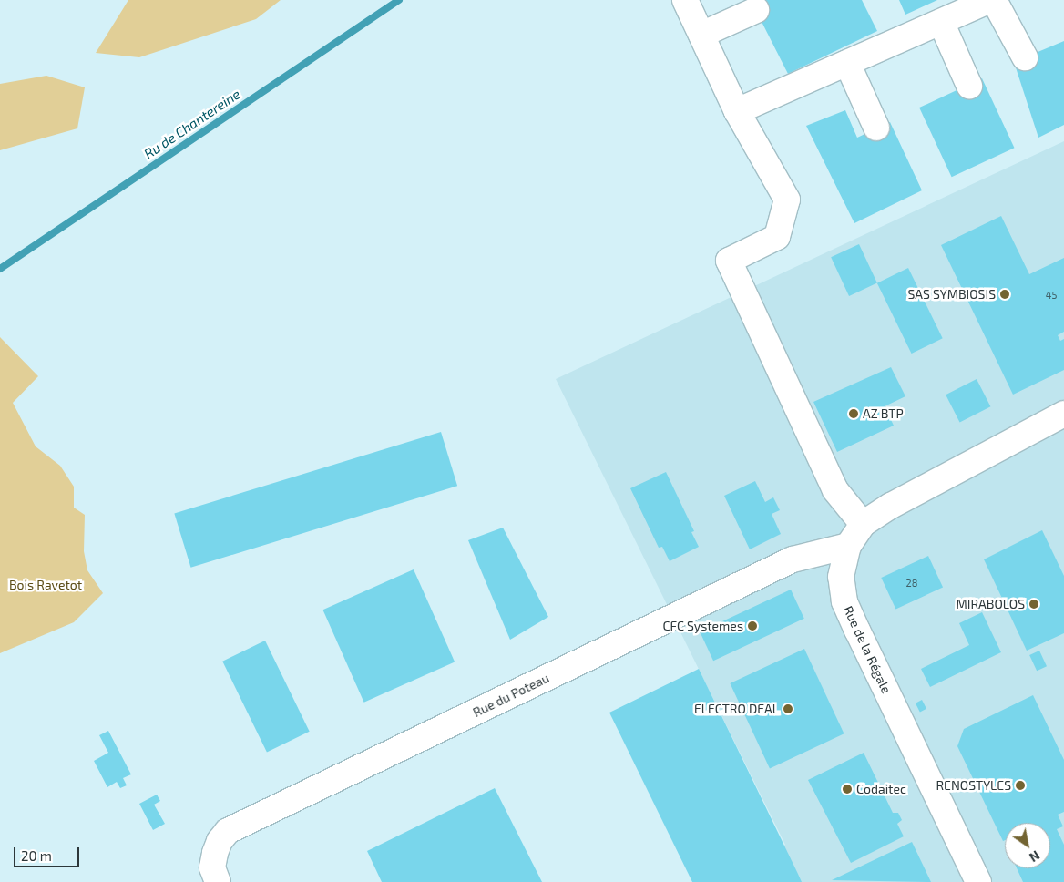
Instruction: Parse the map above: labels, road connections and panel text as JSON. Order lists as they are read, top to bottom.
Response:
{
  "streets": {
    "street": ["Rue de la Régale", "Rue du Poteau"]
  },
  "crossings": [
    ["Rue de la Régale", "Rue du Poteau"]
  ],
  "water": ["Ru de Chantereine"],
  "parks": ["Bois Ravetot"],
  "places": [
    "SAS SYMBIOSIS",
    "AZ BTP",
    "MIRABOLOS",
    "CFC Systemes",
    "ELECTRO DEAL",
    "RENOSTYLES",
    "Codaitec"
  ],
  "house_numbers": ["45", "28"],
  "scale_bar": "20 m",
  "north": "bottom right"
}
